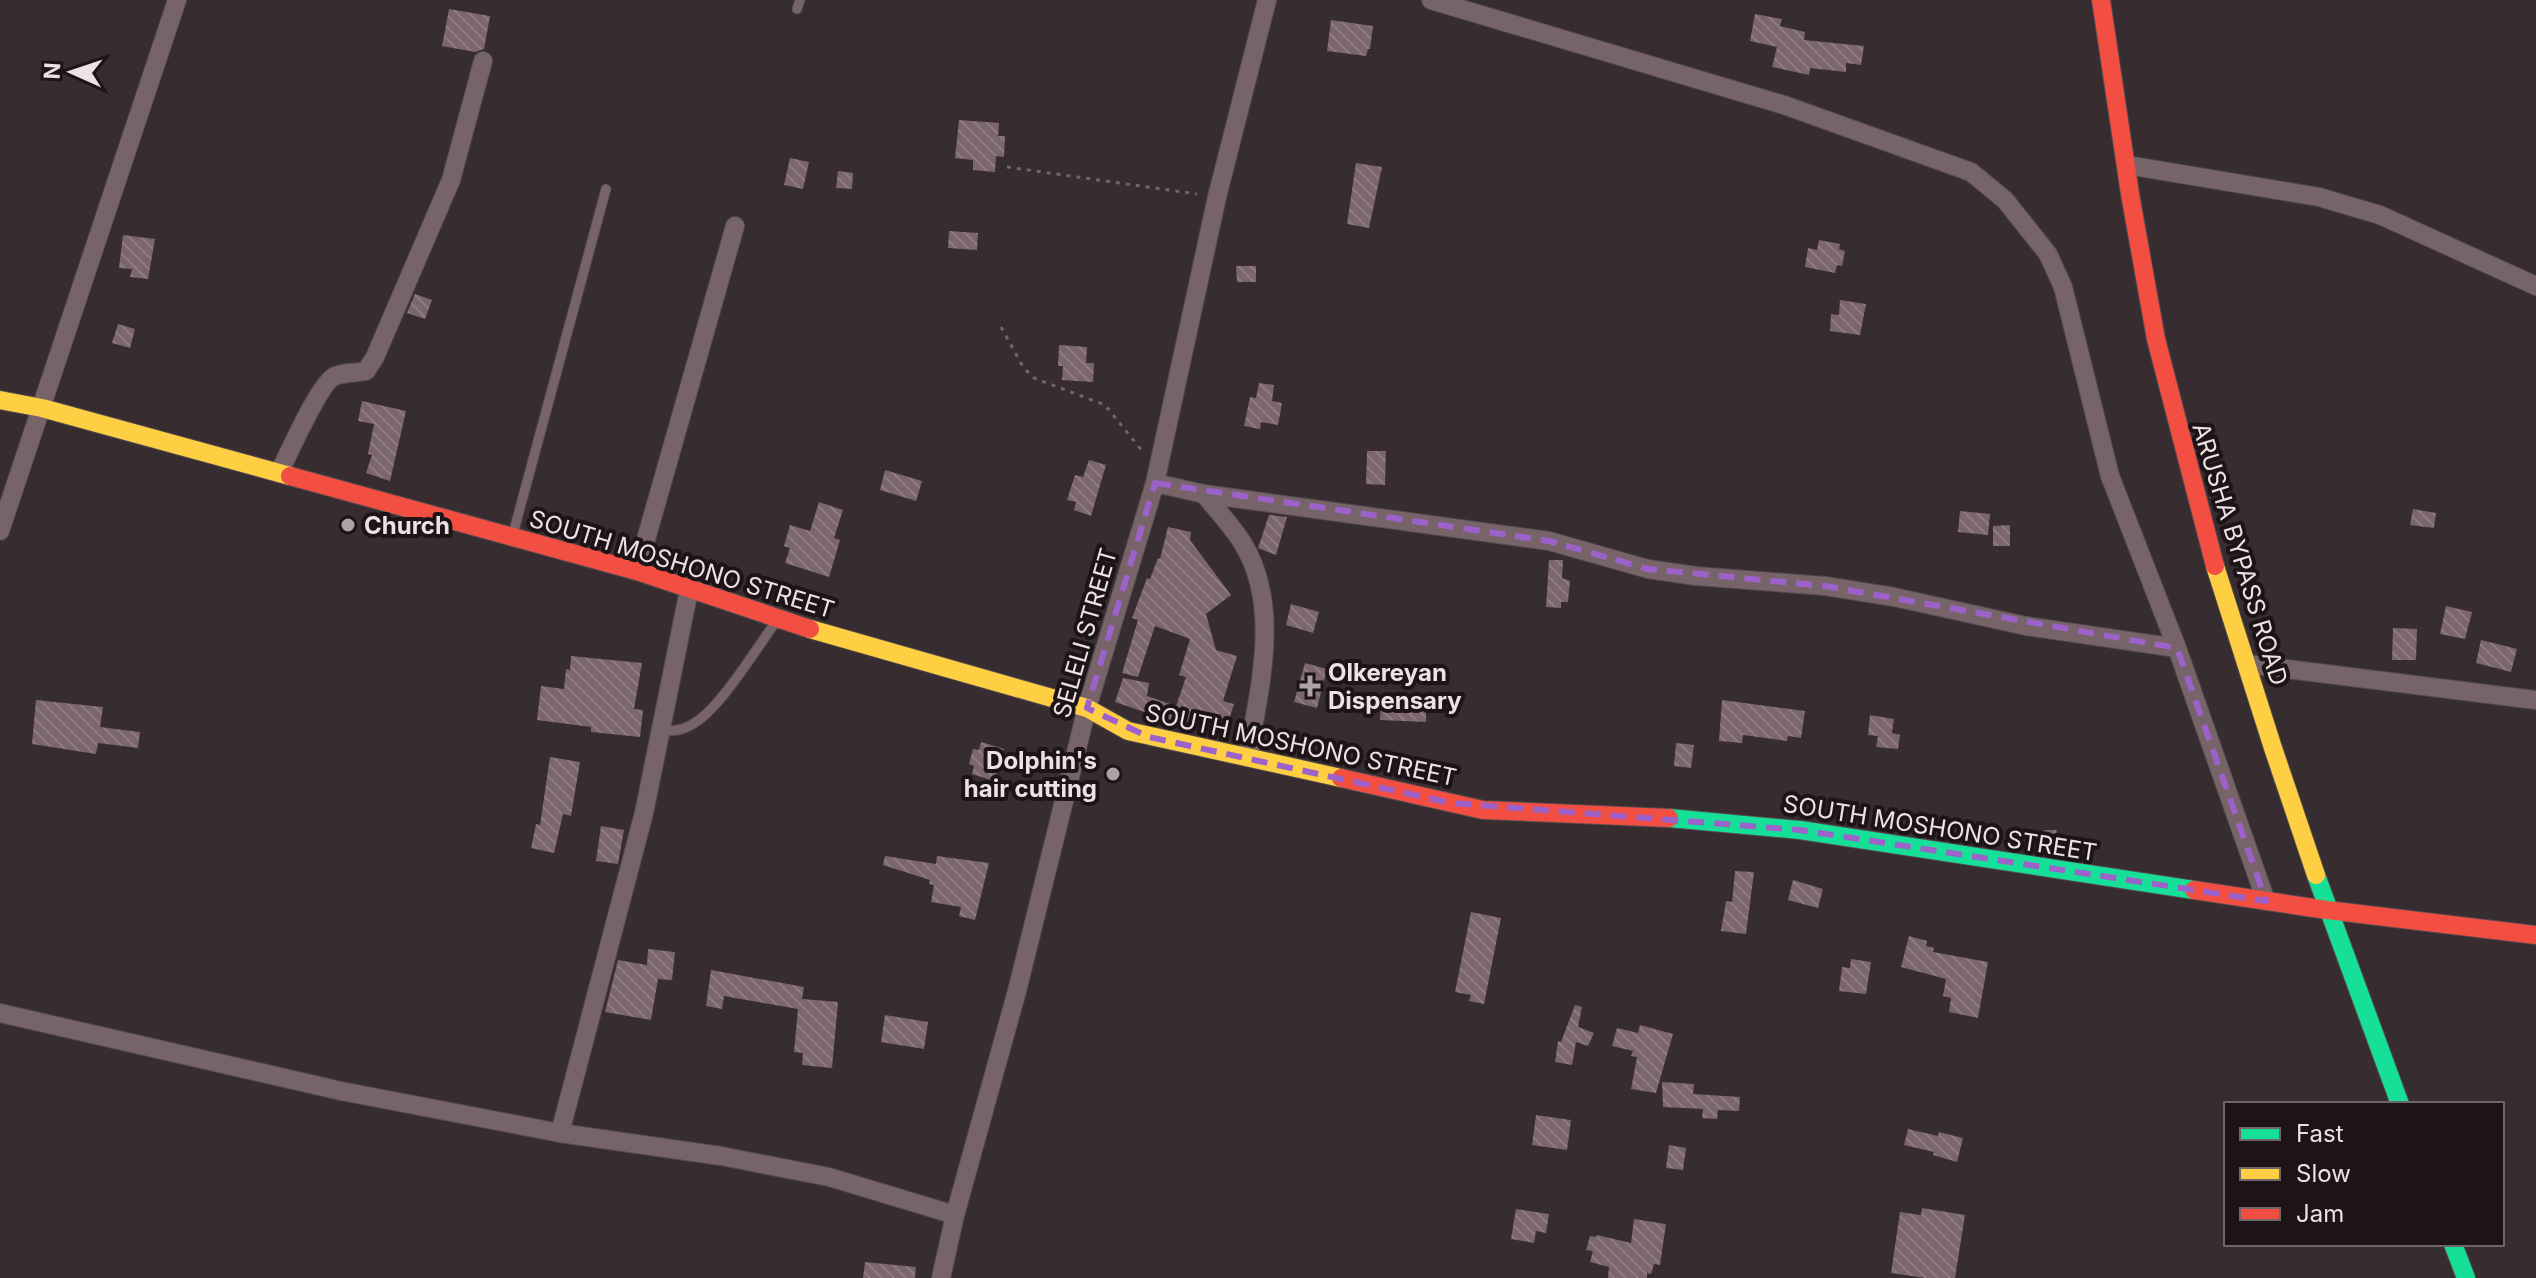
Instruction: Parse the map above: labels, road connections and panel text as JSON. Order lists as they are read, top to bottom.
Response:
{
  "streets": {
    "street": ["ARUSHA BYPASS ROAD", "SOUTH MOSHONO STREET", "SELELI STREET"]
  },
  "crossings": [
    ["ARUSHA BYPASS ROAD", "SOUTH MOSHONO STREET"],
    ["SOUTH MOSHONO STREET", "SELELI STREET"]
  ],
  "places": {
    "other": ["Church", "Dolphin's hair cutting"],
    "health": ["Olkereyan Dispensary"]
  },
  "legend": ["Fast", "Slow", "Jam"],
  "north": "left"
}
